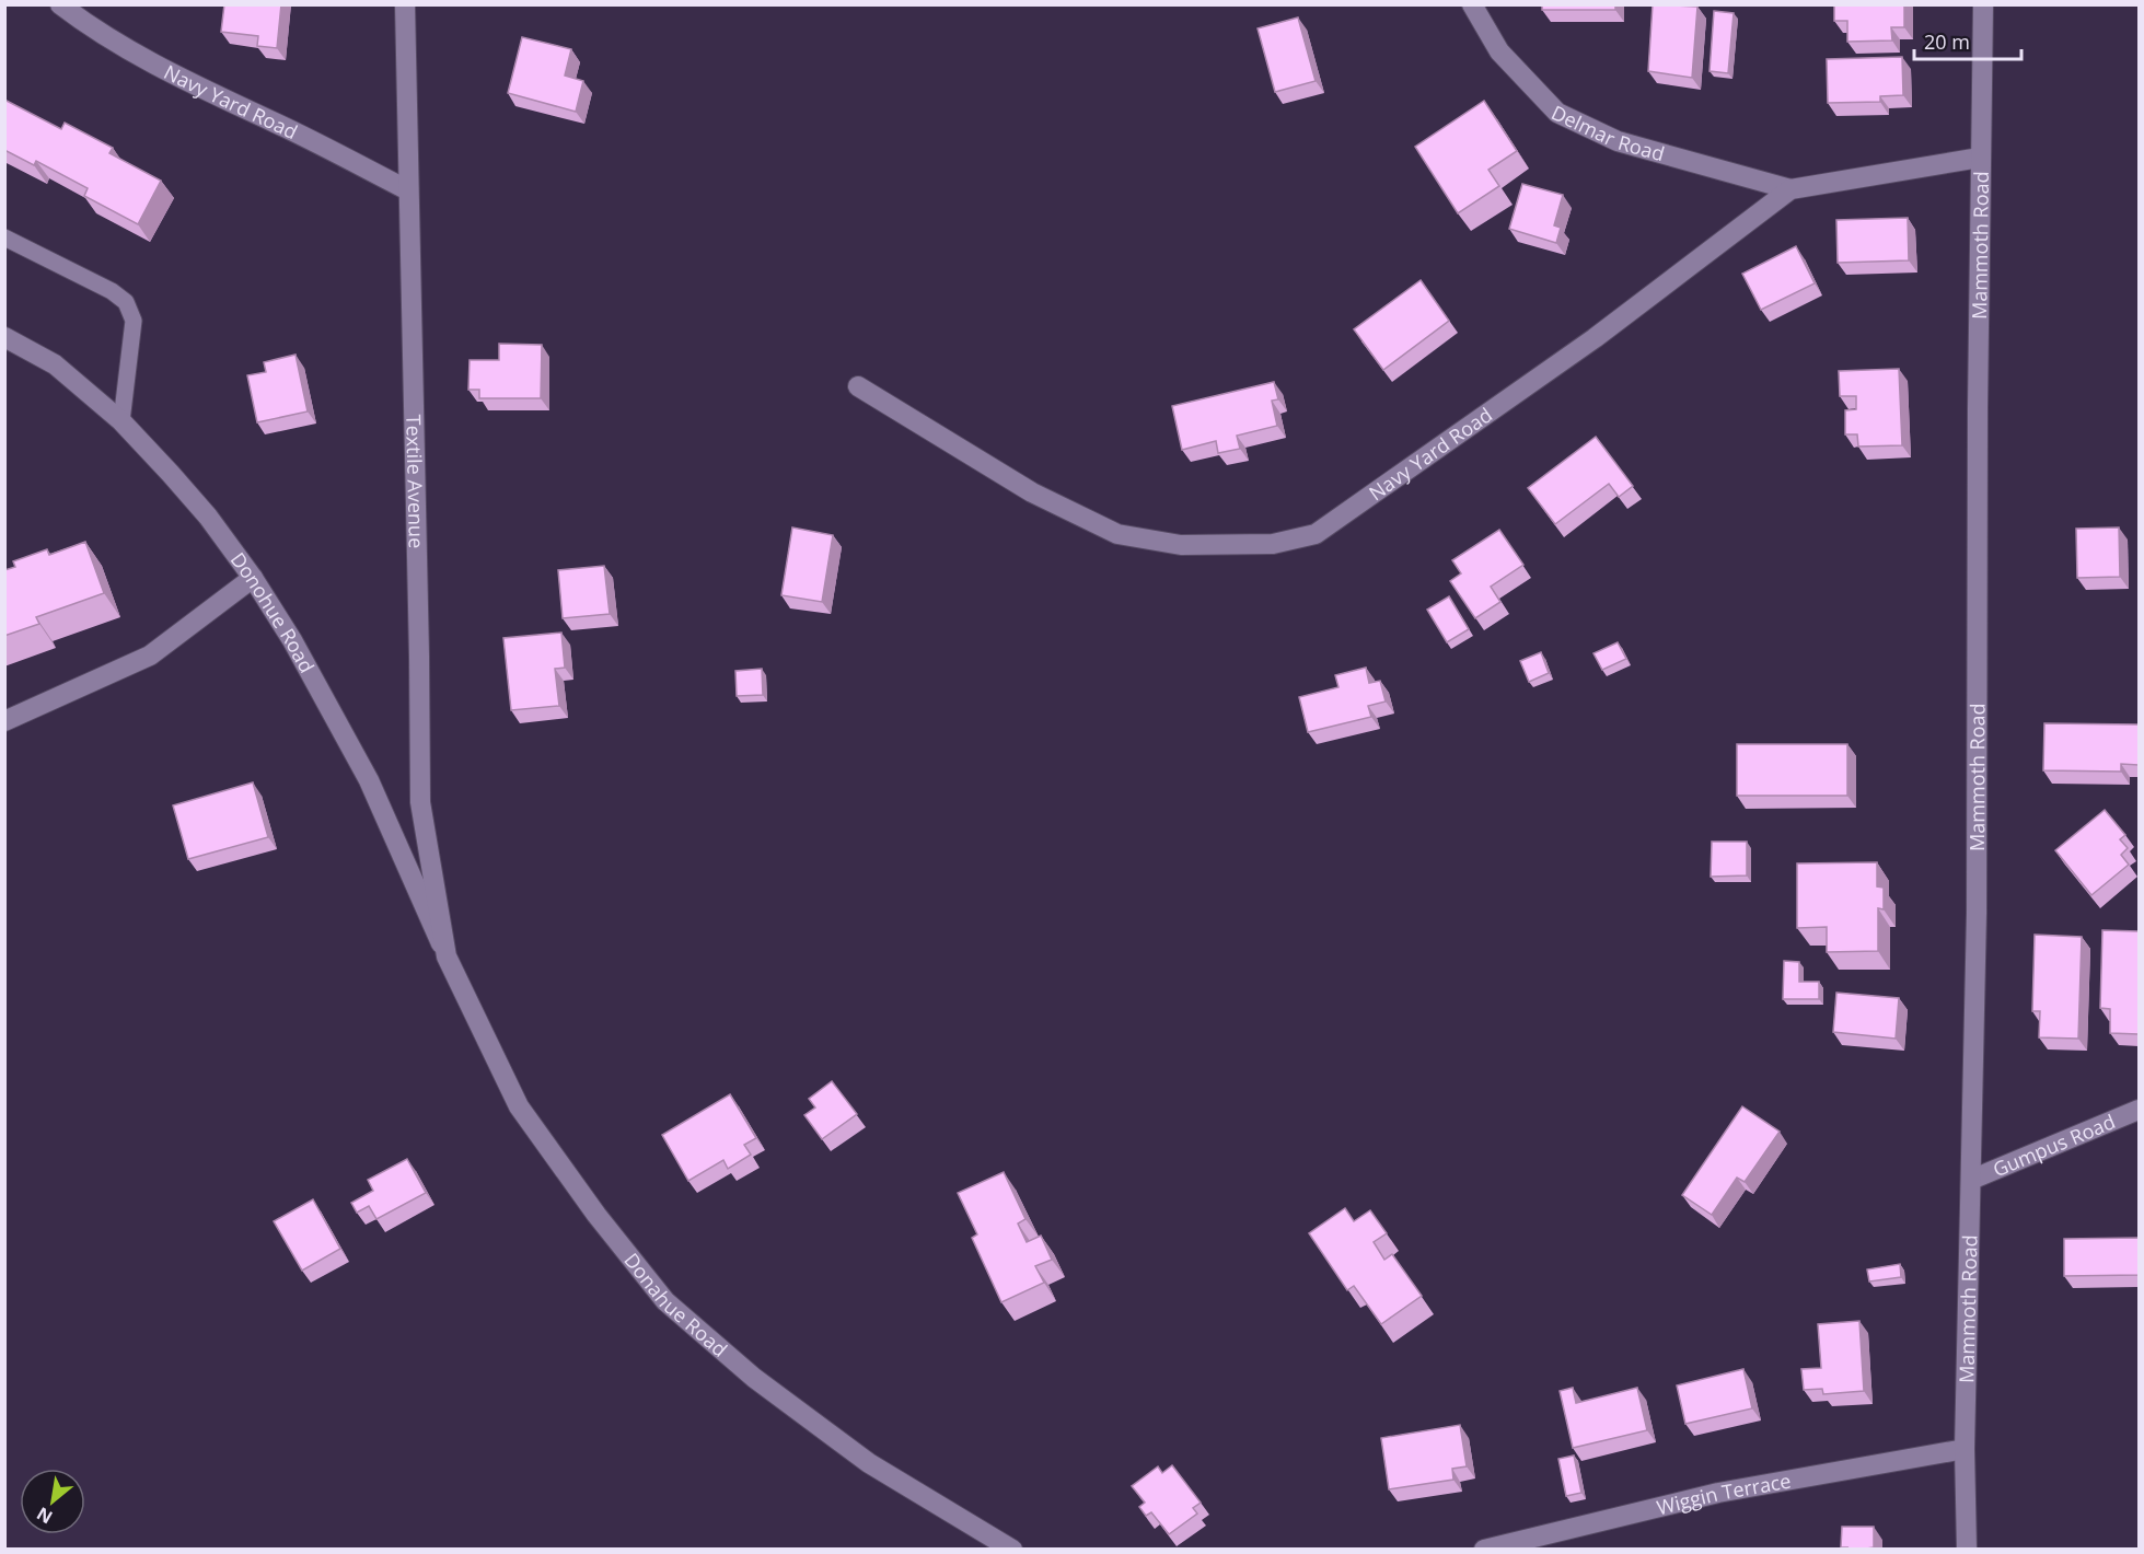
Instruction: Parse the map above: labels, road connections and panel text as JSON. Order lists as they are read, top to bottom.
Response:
{
  "streets": {
    "street": [
      "Navy Yard Road",
      "Delmar Road",
      "Mammoth Road",
      "Textile Avenue",
      "Donohue Road",
      "Gumpus Road",
      "Donahue Road",
      "Wiggin Terrace"
    ]
  },
  "crossings": [
    ["Navy Yard Road", "Delmar Road"],
    ["Navy Yard Road", "Mammoth Road"],
    ["Navy Yard Road", "Textile Avenue"],
    ["Mammoth Road", "Gumpus Road"],
    ["Mammoth Road", "Wiggin Terrace"],
    ["Textile Avenue", "Donohue Road"],
    ["Textile Avenue", "Donahue Road"],
    ["Donohue Road", "Donahue Road"]
  ],
  "scale_bar": "20 m",
  "north": "bottom left"
}
